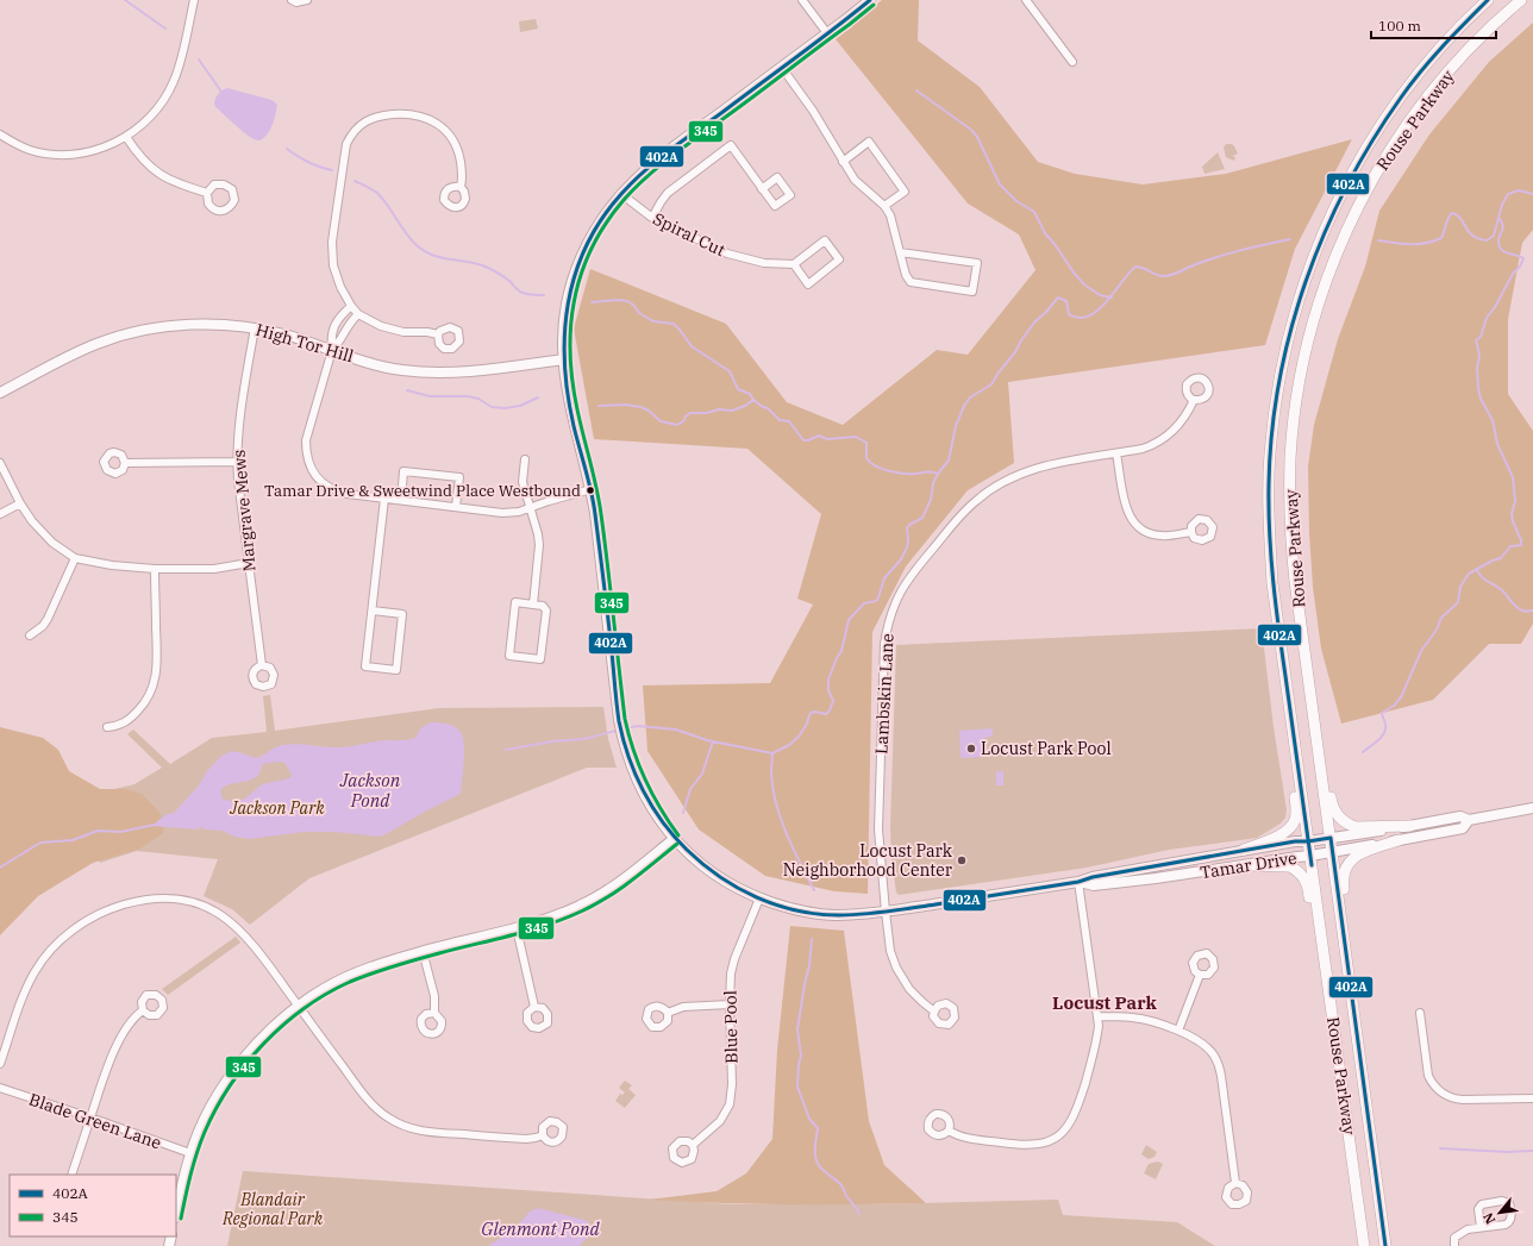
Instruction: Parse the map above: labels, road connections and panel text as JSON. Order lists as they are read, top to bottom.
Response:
{
  "streets": {
    "main road": ["Rouse Parkway"],
    "street": [
      "Spiral Cut",
      "High Tor Hill",
      "Margrave Mews",
      "Lambskin Lane",
      "Tamar Drive",
      "Blue Pool",
      "Blade Green Lane"
    ]
  },
  "crossings": [
    ["Rouse Parkway", "Tamar Drive"],
    ["Spiral Cut", "Tamar Drive"],
    ["High Tor Hill", "Margrave Mews"],
    ["High Tor Hill", "Tamar Drive"],
    ["Lambskin Lane", "Tamar Drive"],
    ["Tamar Drive", "Blue Pool"]
  ],
  "districts": ["Locust Park"],
  "water": ["Jackson Pond", "Glenmont Pond"],
  "parks": ["Jackson Park", "Blandair Regional Park"],
  "places": ["Tamar Drive & Sweetwind Place Westbound", "Locust Park Pool", "Locust Park Neighborhood Center"],
  "lines": ["transit line 402A", "transit line 345"],
  "legend": ["402A", "345"],
  "scale_bar": "100 m",
  "north": "bottom left"
}
